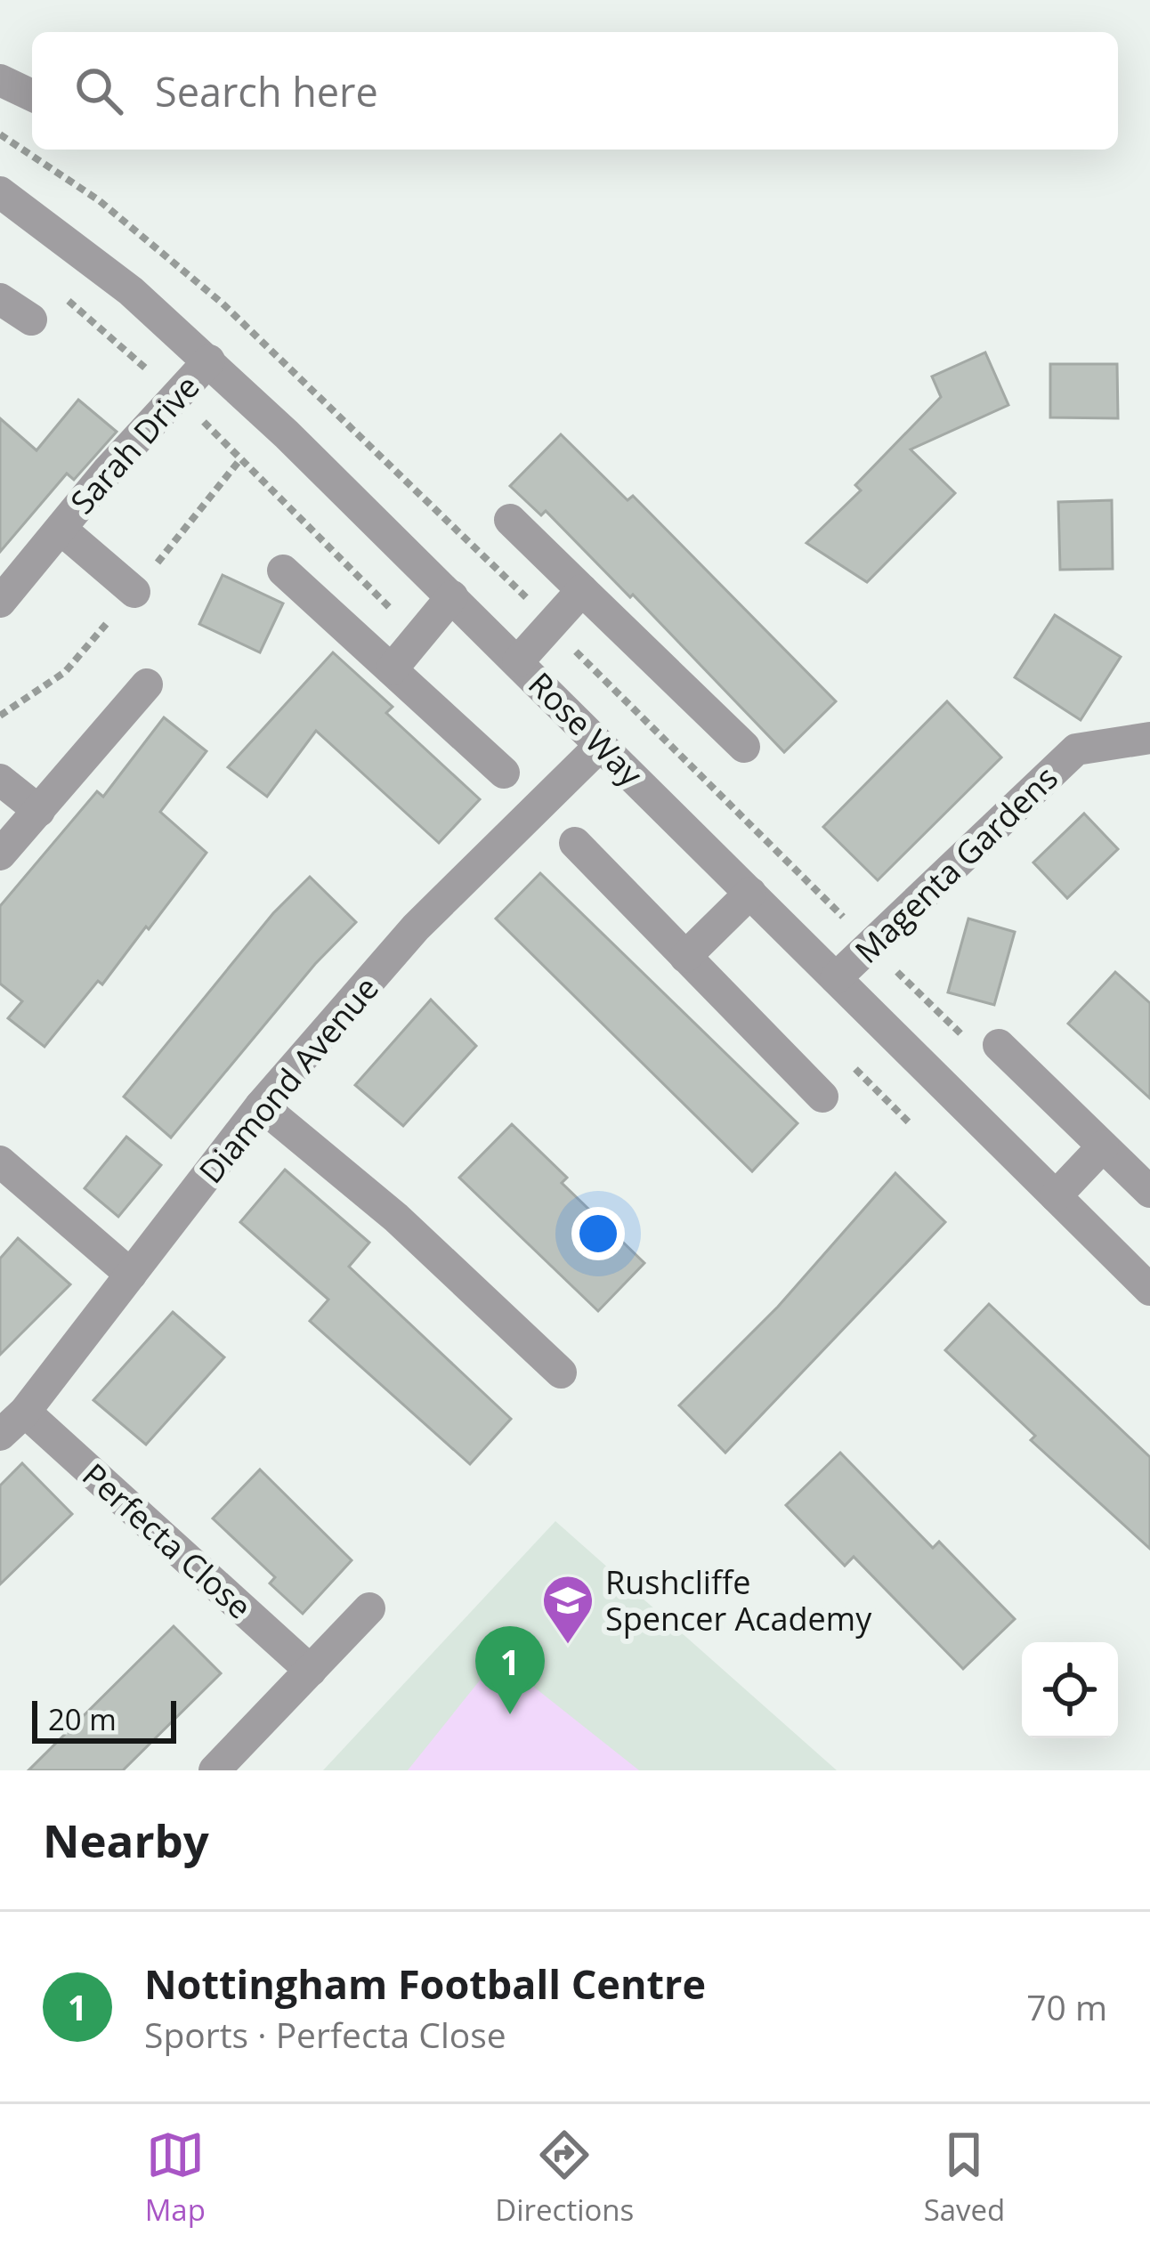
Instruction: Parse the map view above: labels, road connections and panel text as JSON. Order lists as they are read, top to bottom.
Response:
{
  "streets": {
    "street": [
      "Sarah Drive",
      "Rose Way",
      "Magenta Gardens",
      "Diamond Avenue",
      "Perfecta Close"
    ]
  },
  "crossings": [
    ["Sarah Drive", "Rose Way"],
    ["Rose Way", "Magenta Gardens"],
    ["Rose Way", "Diamond Avenue"],
    ["Diamond Avenue", "Perfecta Close"]
  ],
  "places": {
    "school or university": ["Rushcliffe Spencer Academy"]
  },
  "scale_bar": "20 m",
  "page": {
    "search": "Search here",
    "pins": "1",
    "scale": "20 m",
    "heading": "Nearby",
    "list": [
      {
        "mark": "1",
        "name": "Nottingham Football Centre",
        "note": "Sports · Perfecta Close",
        "value": "70 m"
      }
    ],
    "nav": ["Map", "Directions", "Saved"]
  }
}
